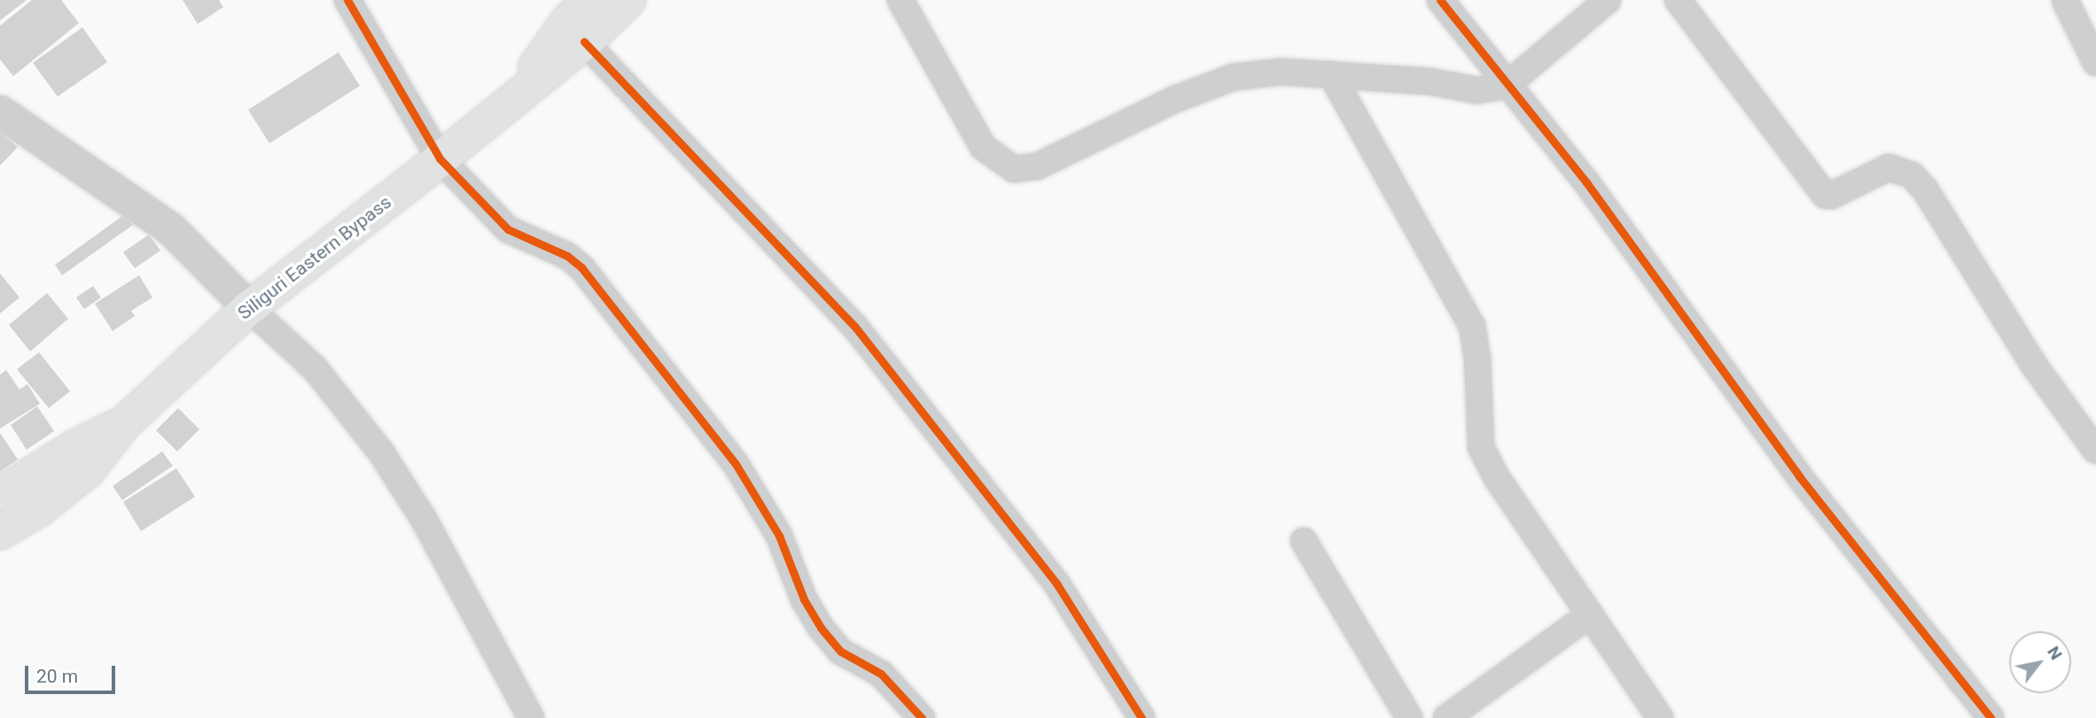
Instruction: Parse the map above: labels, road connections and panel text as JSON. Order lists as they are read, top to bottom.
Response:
{
  "streets": {
    "main road": ["Siliguri Eastern Bypass"]
  },
  "scale_bar": "20 m",
  "north": "top right"
}
